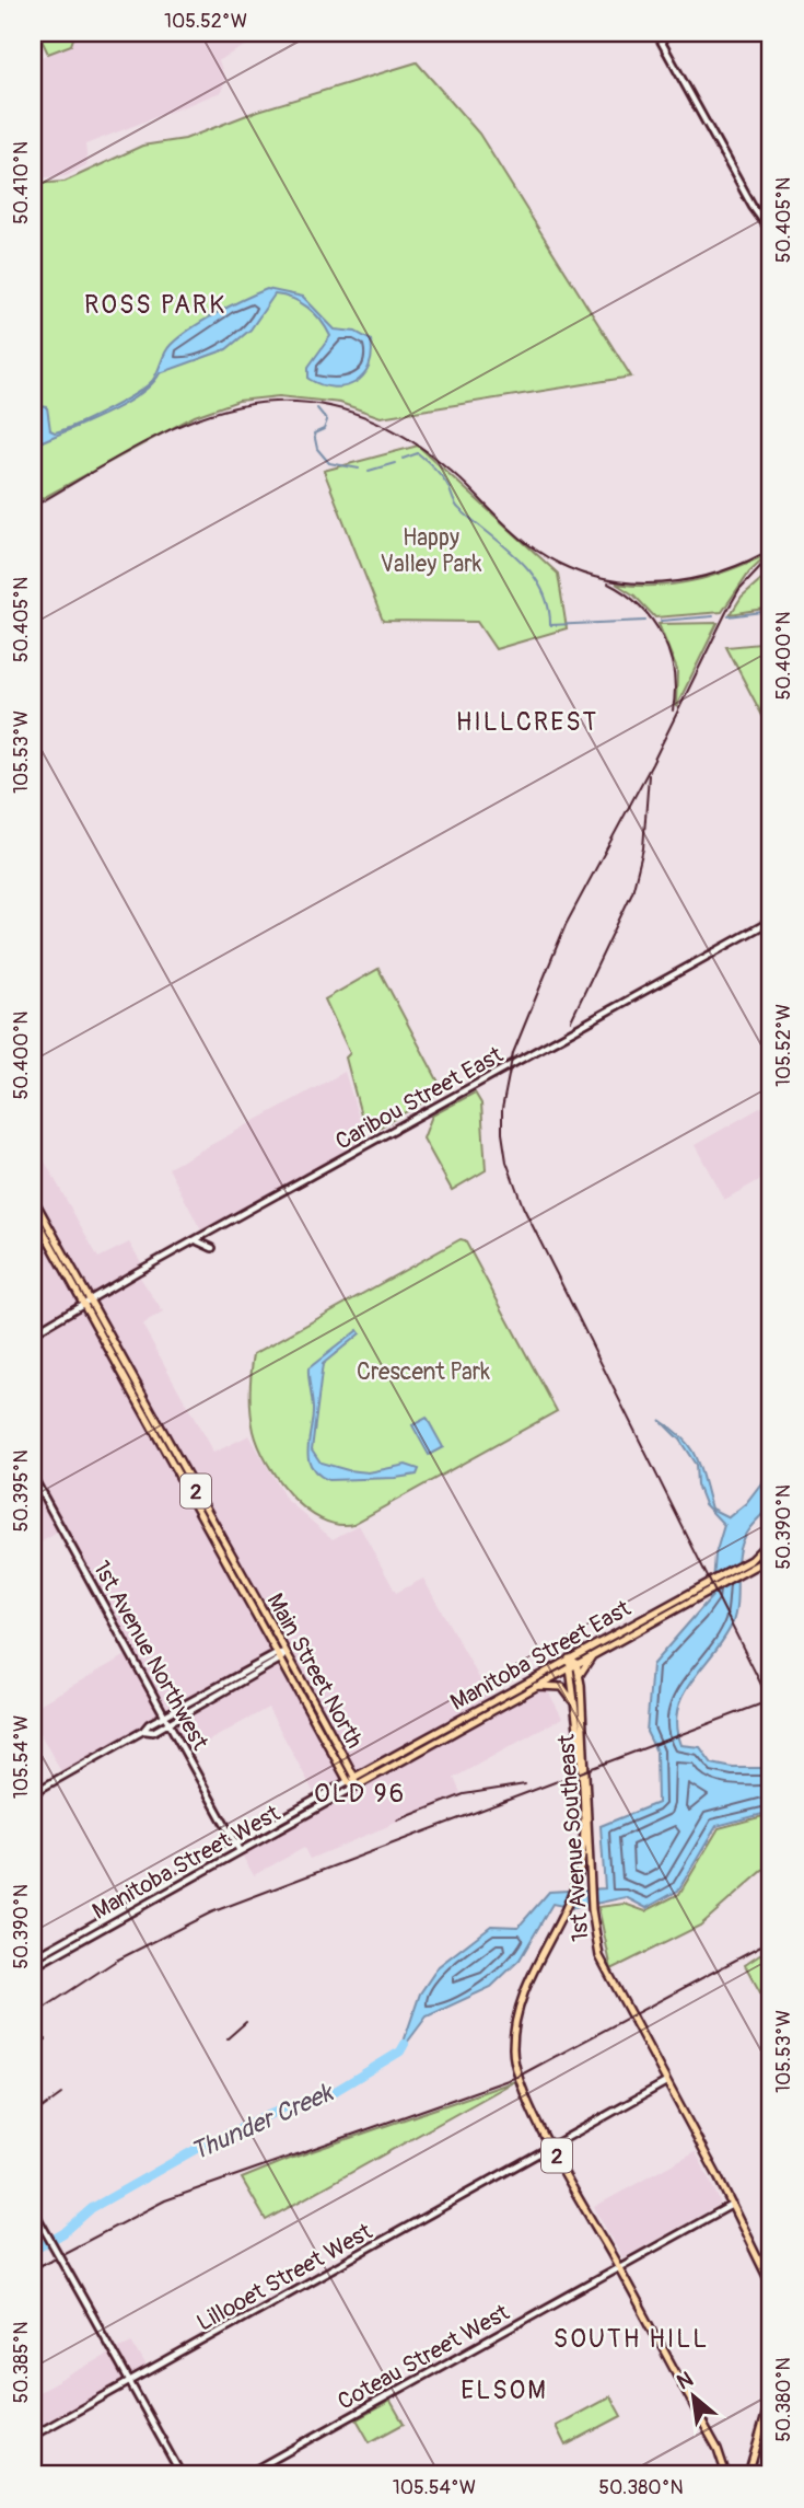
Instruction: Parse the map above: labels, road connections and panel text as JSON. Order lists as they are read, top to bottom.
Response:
{
  "streets": {
    "main road": [
      "2",
      "Manitoba Street East",
      "Main Street North",
      "1st Avenue Southeast"
    ],
    "street": [
      "Caribou Street East",
      "1st Avenue Northwest",
      "Manitoba Street West",
      "Lillooet Street West",
      "Coteau Street West"
    ]
  },
  "crossings": [
    ["Caribou Street East", "Main Street North"],
    ["2", "1st Avenue Southeast"],
    ["2", "Lillooet Street West"],
    ["2", "Coteau Street West"],
    ["1st Avenue Northwest", "Manitoba Street West"],
    ["Manitoba Street East", "Main Street North"],
    ["Manitoba Street East", "1st Avenue Southeast"],
    ["Manitoba Street East", "Manitoba Street West"],
    ["Main Street North", "Manitoba Street West"],
    ["1st Avenue Southeast", "Lillooet Street West"],
    ["1st Avenue Southeast", "Coteau Street West"]
  ],
  "districts": [
    "ROSS PARK",
    "HILLCREST",
    "OLD 96",
    "SOUTH HILL",
    "ELSOM"
  ],
  "water": ["Thunder Creek"],
  "parks": ["Happy Valley Park", "Crescent Park"],
  "north": "top left",
  "coordinates": [
    "105.52°W",
    "50.410°N",
    "50.405°N",
    "50.400°N",
    "105.53°W",
    "50.395°N",
    "50.390°N",
    "105.54°W",
    "50.385°N",
    "50.380°N"
  ]
}
